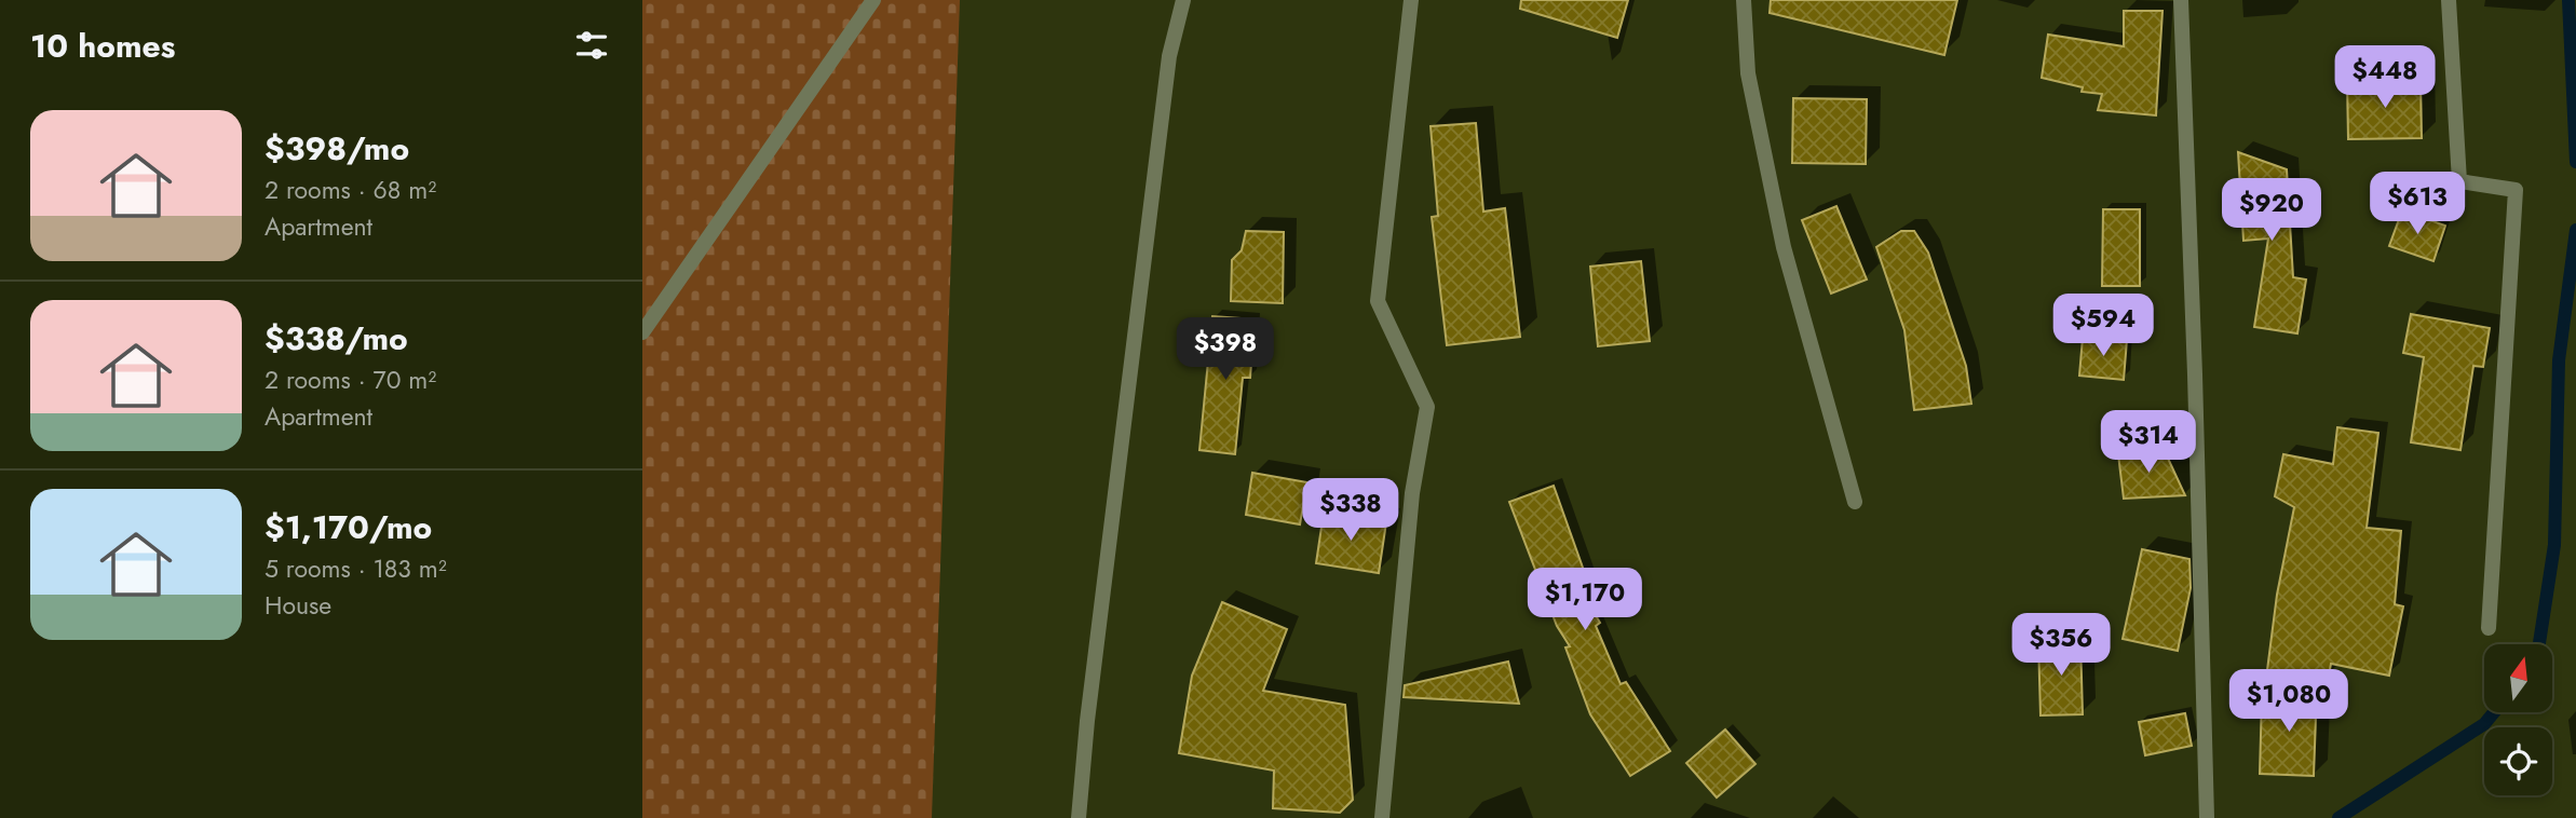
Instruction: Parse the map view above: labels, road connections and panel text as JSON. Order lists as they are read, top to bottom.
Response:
{
  "north": "top",
  "page": {
    "heading": "10 homes",
    "price": [
      "$448",
      "$613",
      "$920",
      "$594",
      "$398",
      "$314",
      "$338",
      "$1,170",
      "$356",
      "$1,080"
    ],
    "list": [
      {
        "name": "$398/mo",
        "note": "2 rooms · 68 m² · Apartment"
      },
      {
        "name": "$338/mo",
        "note": "2 rooms · 70 m² · Apartment"
      },
      {
        "name": "$1,170/mo",
        "note": "5 rooms · 183 m² · House"
      }
    ]
  }
}
